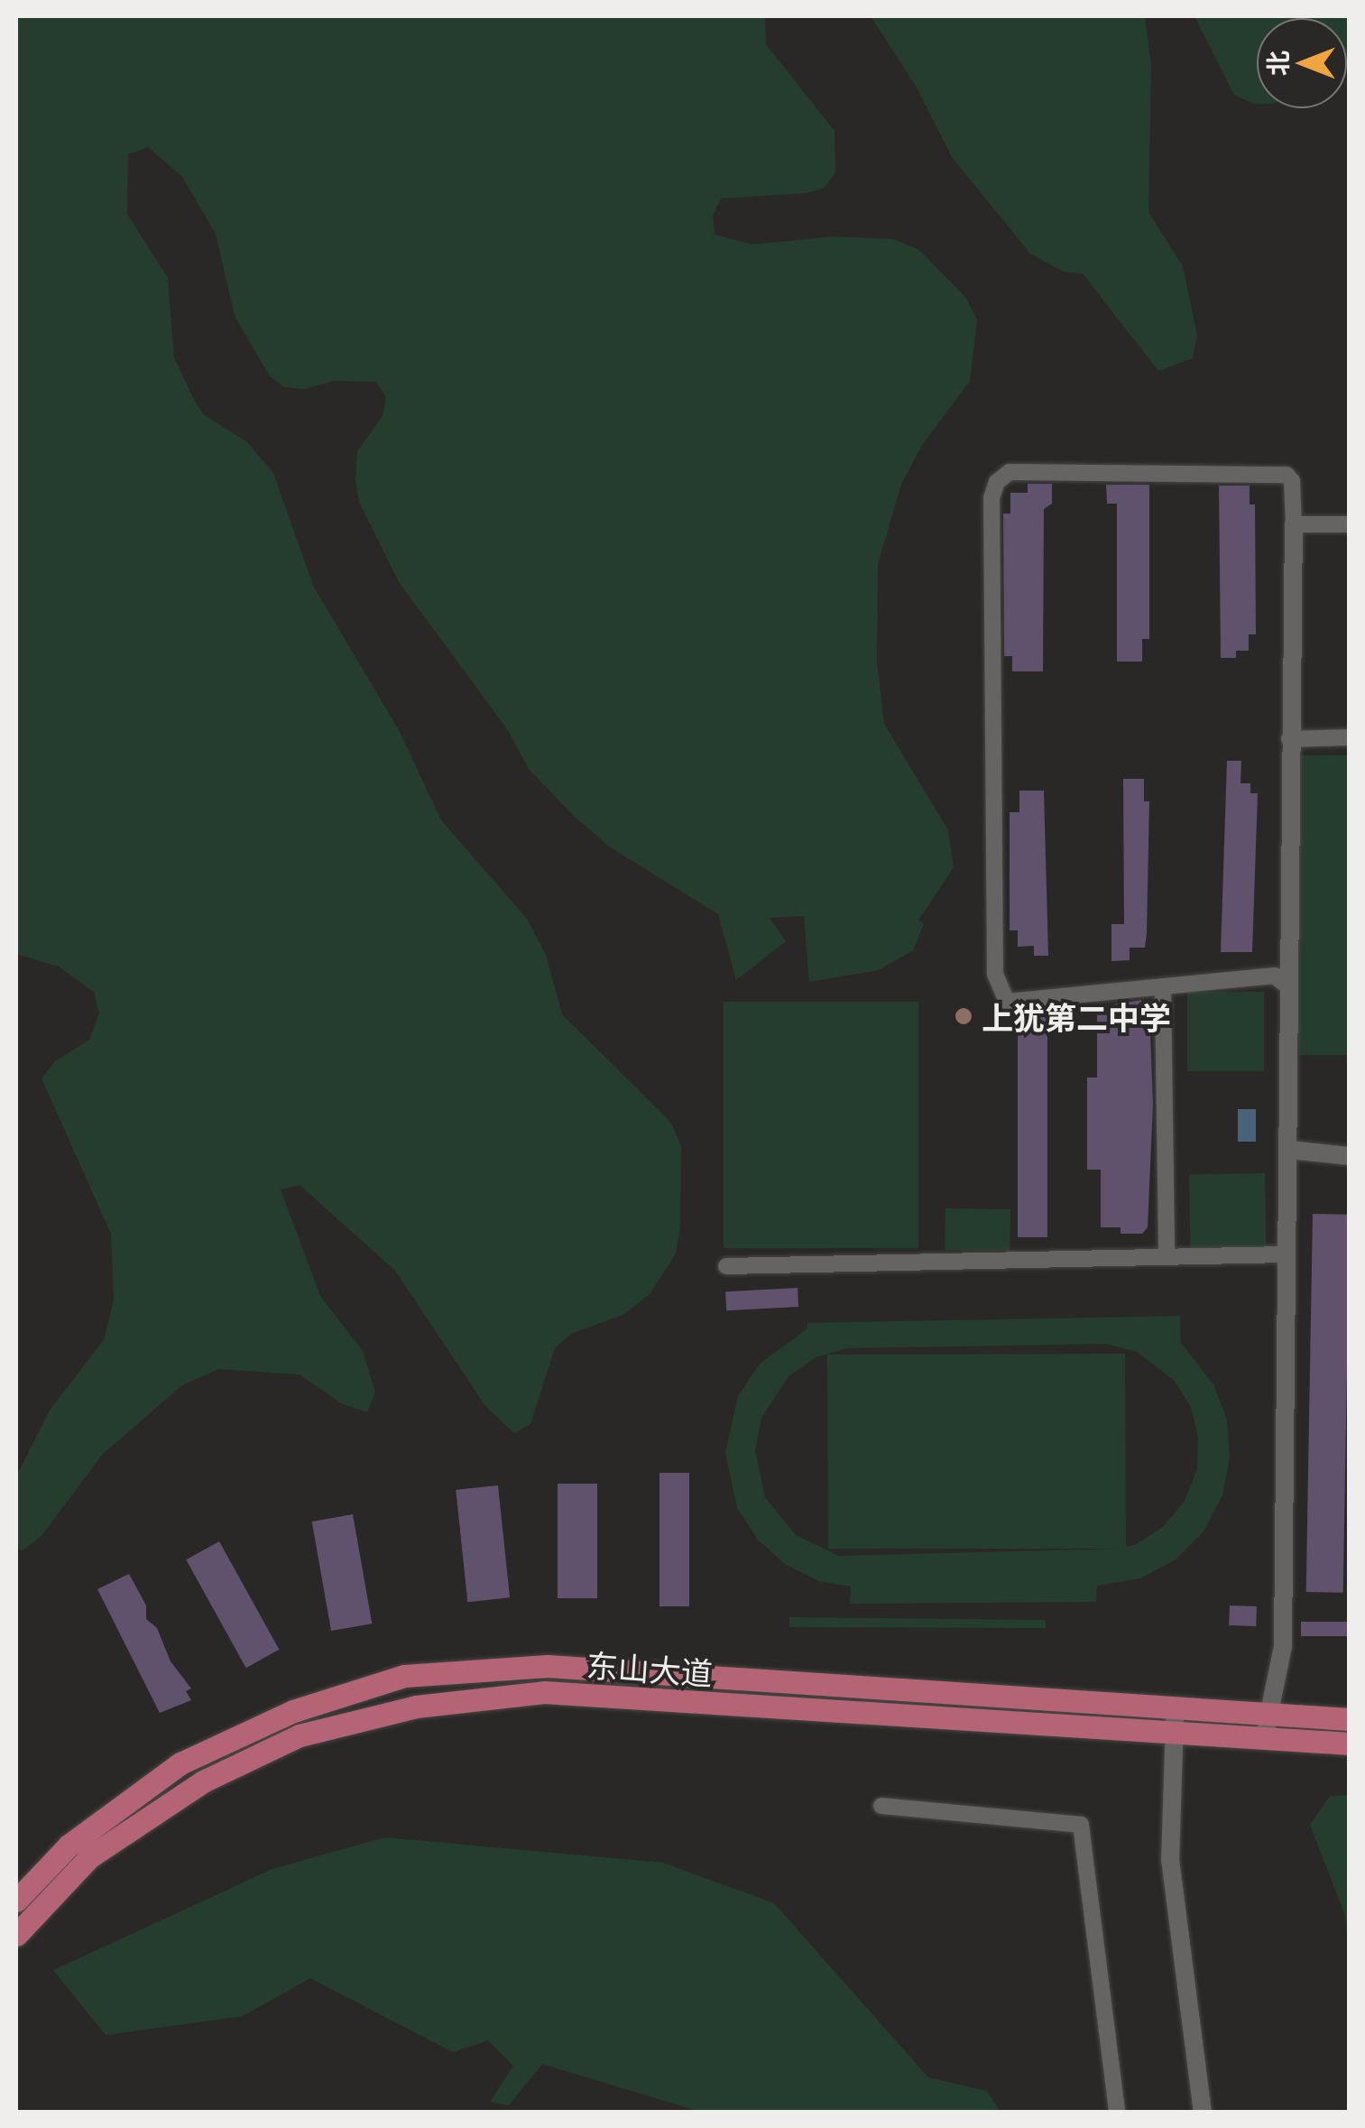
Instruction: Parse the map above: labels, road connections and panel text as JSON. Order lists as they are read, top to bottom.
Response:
{
  "streets": {
    "main road": ["东山大道"]
  },
  "places": ["上犹第二中学"],
  "north": "left"
}
